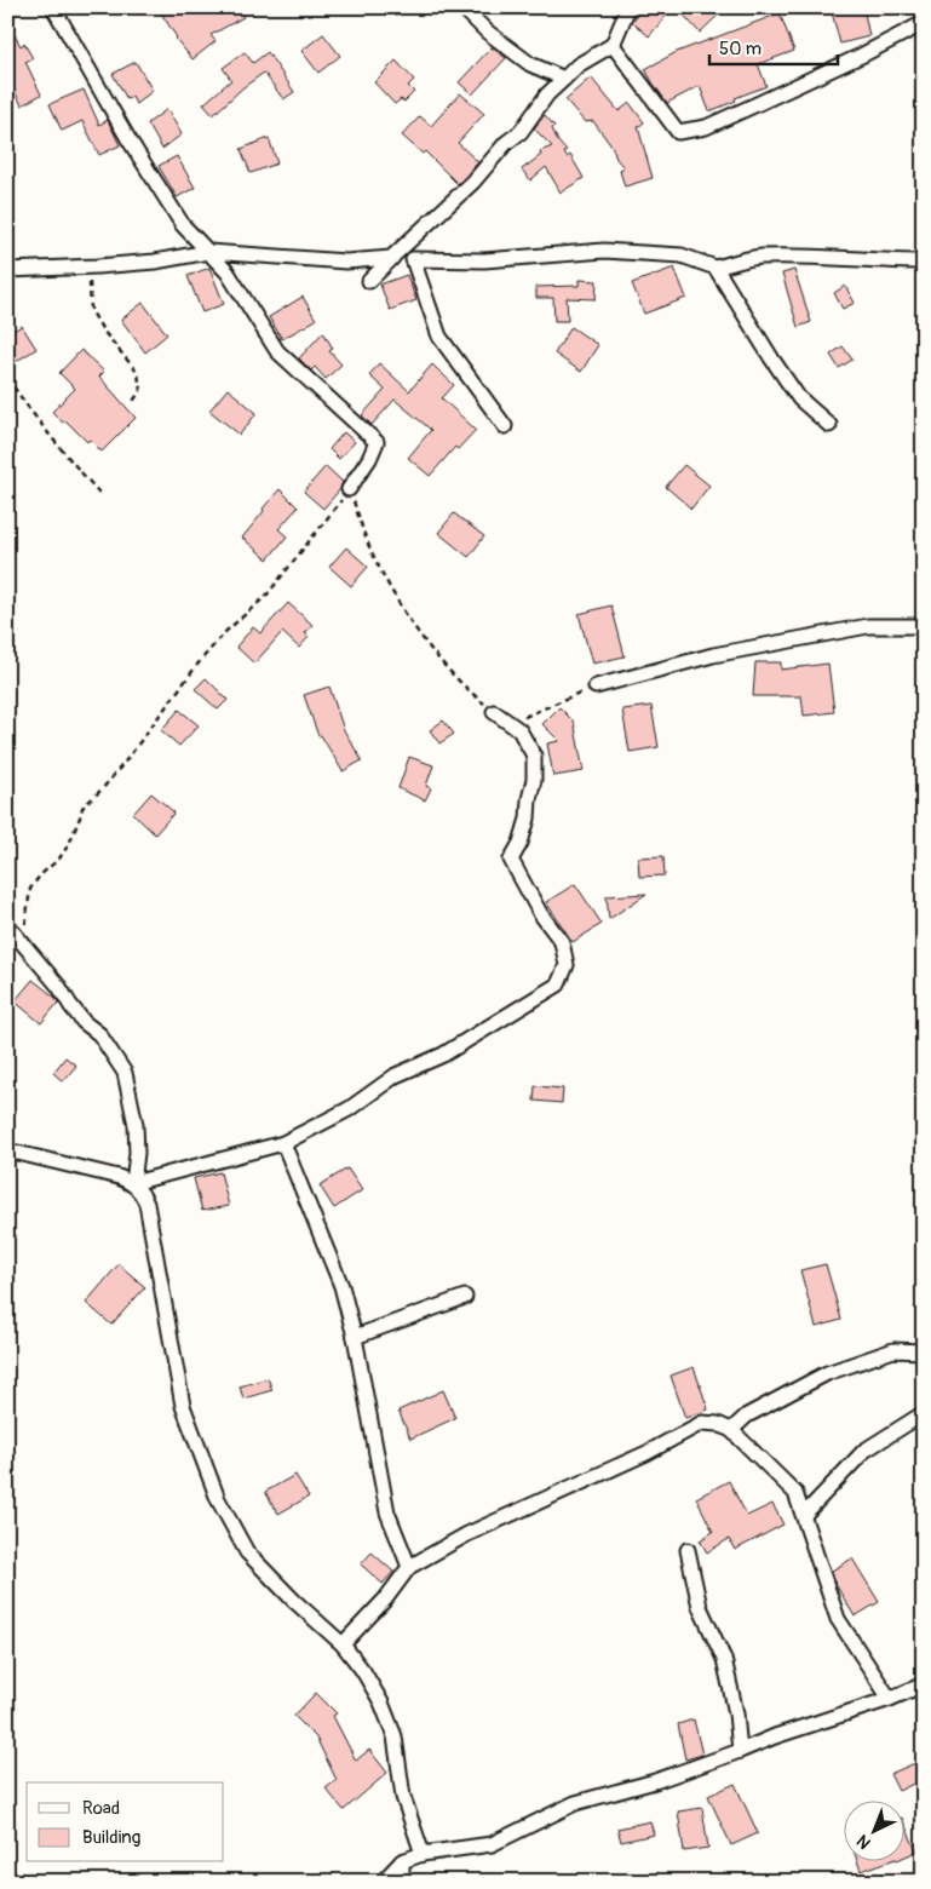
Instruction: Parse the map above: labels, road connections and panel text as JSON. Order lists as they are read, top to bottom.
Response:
{
  "legend": ["Road", "Building"],
  "scale_bar": "50 m",
  "north": "bottom left"
}
